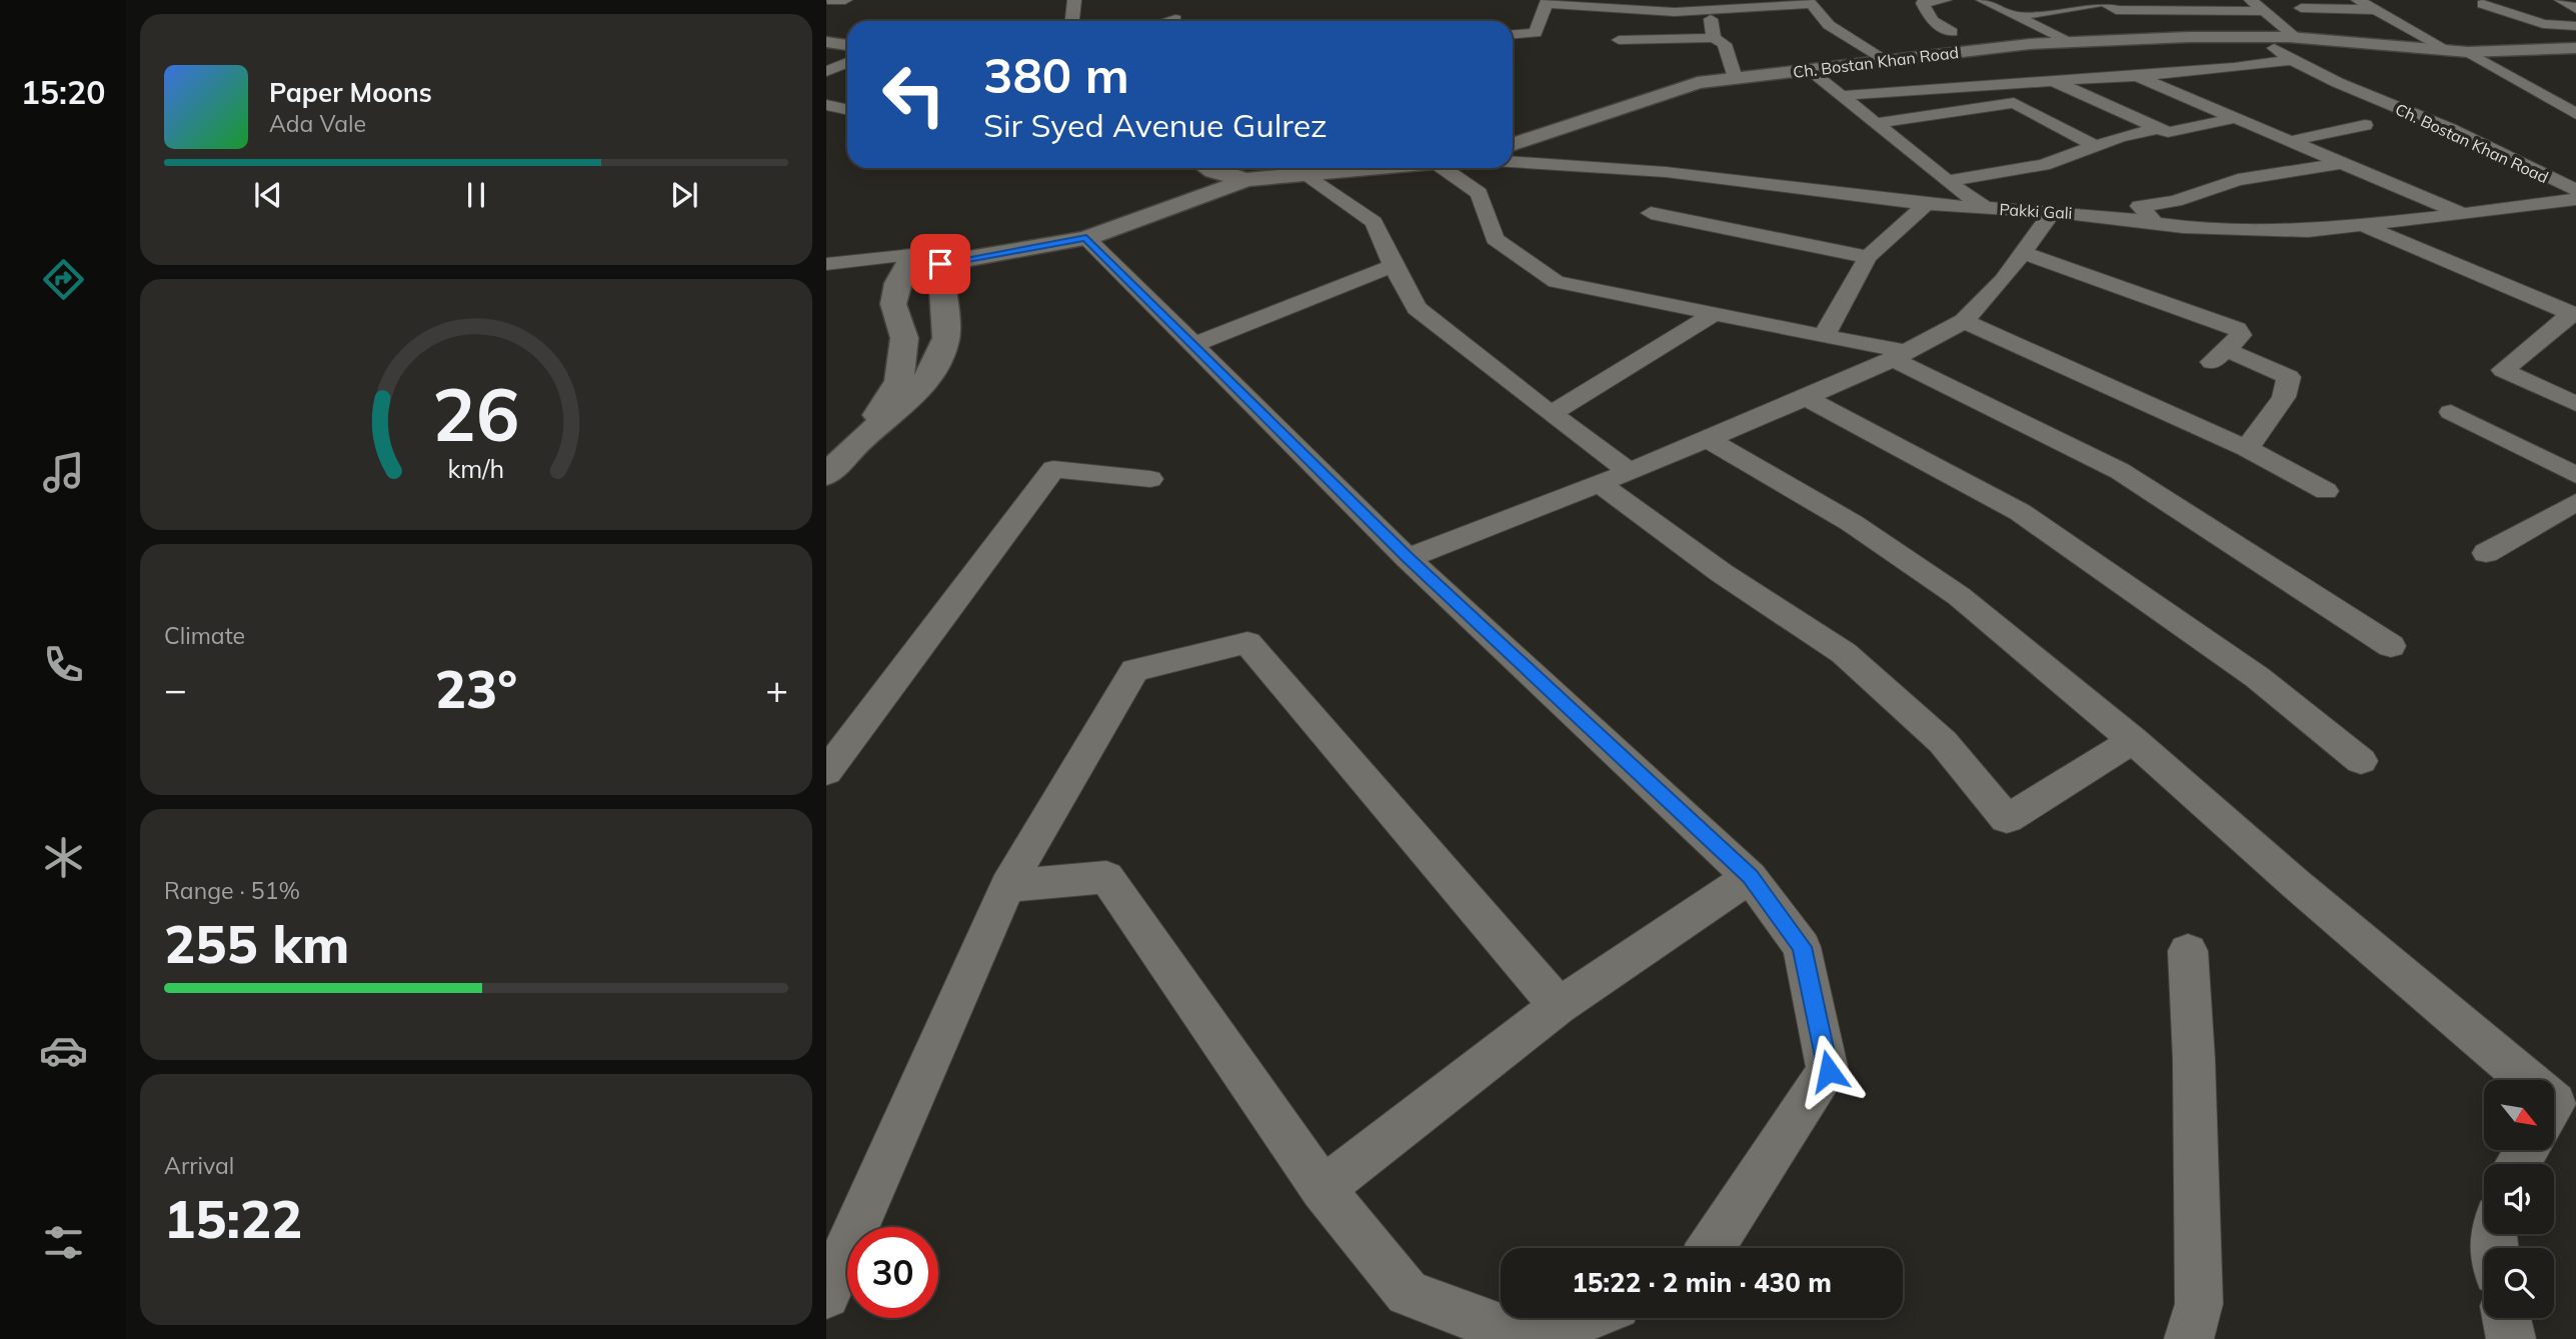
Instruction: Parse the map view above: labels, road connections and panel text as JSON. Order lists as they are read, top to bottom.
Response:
{
  "streets": {
    "main road": ["Ch. Bostan Khan Road"],
    "street": ["Pakki Gali"]
  },
  "north": "bottom right",
  "page": {
    "tabs": "15:20",
    "turn": ["380 m", "Sir Syed Avenue Gulrez"],
    "song": ["Paper Moons", "Ada Vale"],
    "tile": [
      "Climate",
      ["Range · 51%", "255 km"],
      ["Arrival", "15:22"]
    ],
    "heat": ["−", "23°", "+"],
    "limit": "30",
    "trip": "15:22 · 2 min · 430 m",
    "gauge": ["26", "km/h"]
  }
}
